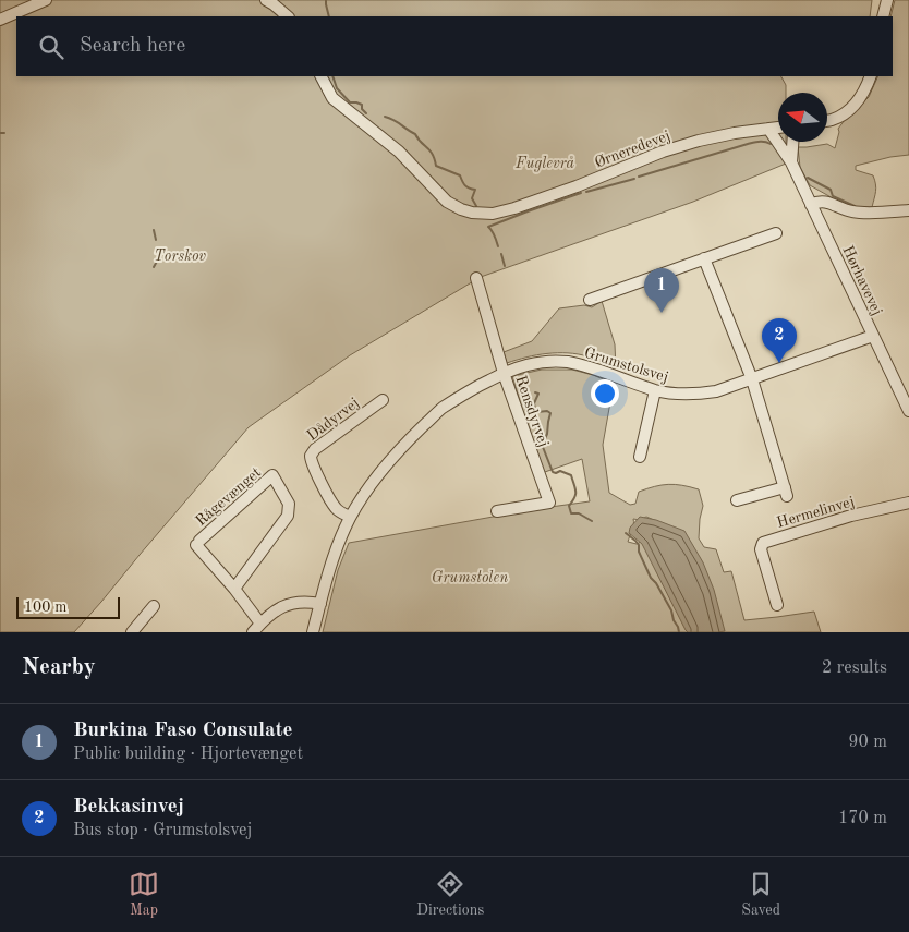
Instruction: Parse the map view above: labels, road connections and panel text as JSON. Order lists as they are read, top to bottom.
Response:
{
  "streets": {
    "street": [
      "Ørneredevej",
      "Hørhavevej",
      "Grumstolsvej",
      "Rensdyrvej",
      "Dådyrvej",
      "Rågevænget",
      "Hermelinvej"
    ]
  },
  "crossings": [
    ["Ørneredevej", "Hørhavevej"],
    ["Hørhavevej", "Grumstolsvej"],
    ["Grumstolsvej", "Rensdyrvej"],
    ["Grumstolsvej", "Dådyrvej"]
  ],
  "parks": ["Fuglevrå", "Torskov", "Grumstolen"],
  "scale_bar": "100 m",
  "north": "left",
  "page": {
    "search": "Search here",
    "pins": ["1", "2"],
    "scale": "100 m",
    "heading": ["Nearby", "2 results"],
    "list": [
      {
        "mark": "1",
        "name": "Burkina Faso Consulate",
        "note": "Public building · Hjortevænget",
        "value": "90 m"
      },
      {
        "mark": "2",
        "name": "Bekkasinvej",
        "note": "Bus stop · Grumstolsvej",
        "value": "170 m"
      }
    ],
    "nav": ["Map", "Directions", "Saved"]
  }
}
